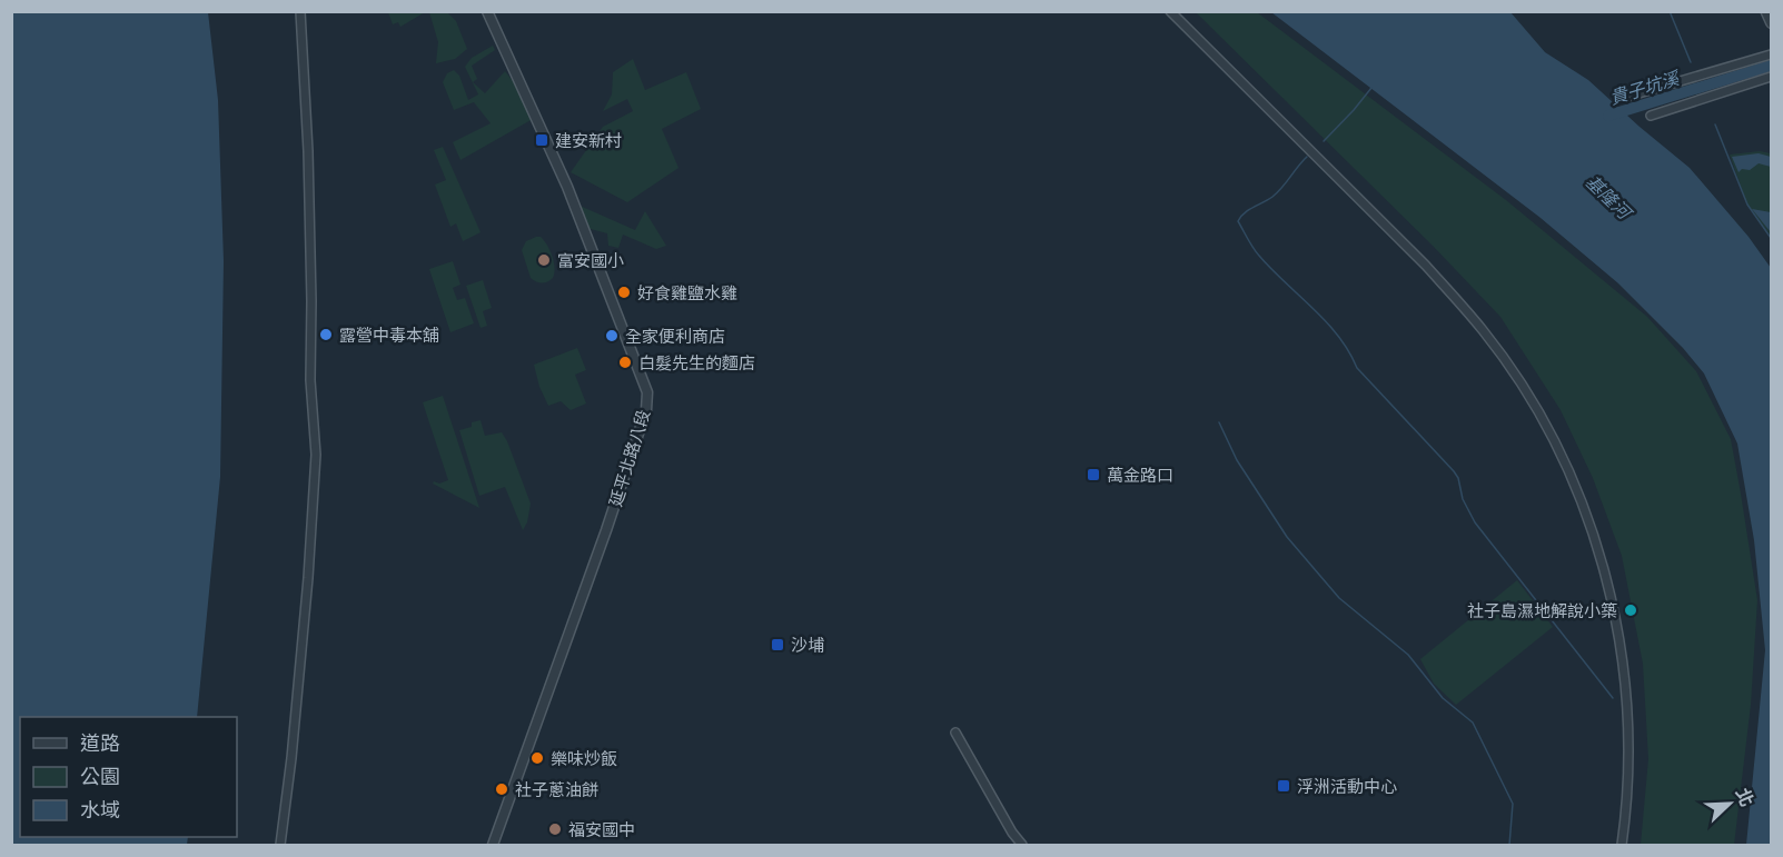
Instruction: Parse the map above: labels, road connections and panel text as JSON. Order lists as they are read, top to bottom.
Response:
{
  "streets": {
    "street": ["延平北路八段"]
  },
  "water": ["貴子坑溪", "基隆河"],
  "places": {
    "transit": [
      "建安新村",
      "萬金路口",
      "沙埔",
      "浮洲活動中心"
    ],
    "other": [
      "富安國小",
      "好食雞鹽水雞",
      "露營中毒本舖",
      "全家便利商店",
      "白髮先生的麵店",
      "社子島濕地解說小築",
      "樂味炒飯",
      "社子蔥油餅",
      "福安國中"
    ]
  },
  "legend": ["道路", "公園", "水域"],
  "north": "top right"
}
